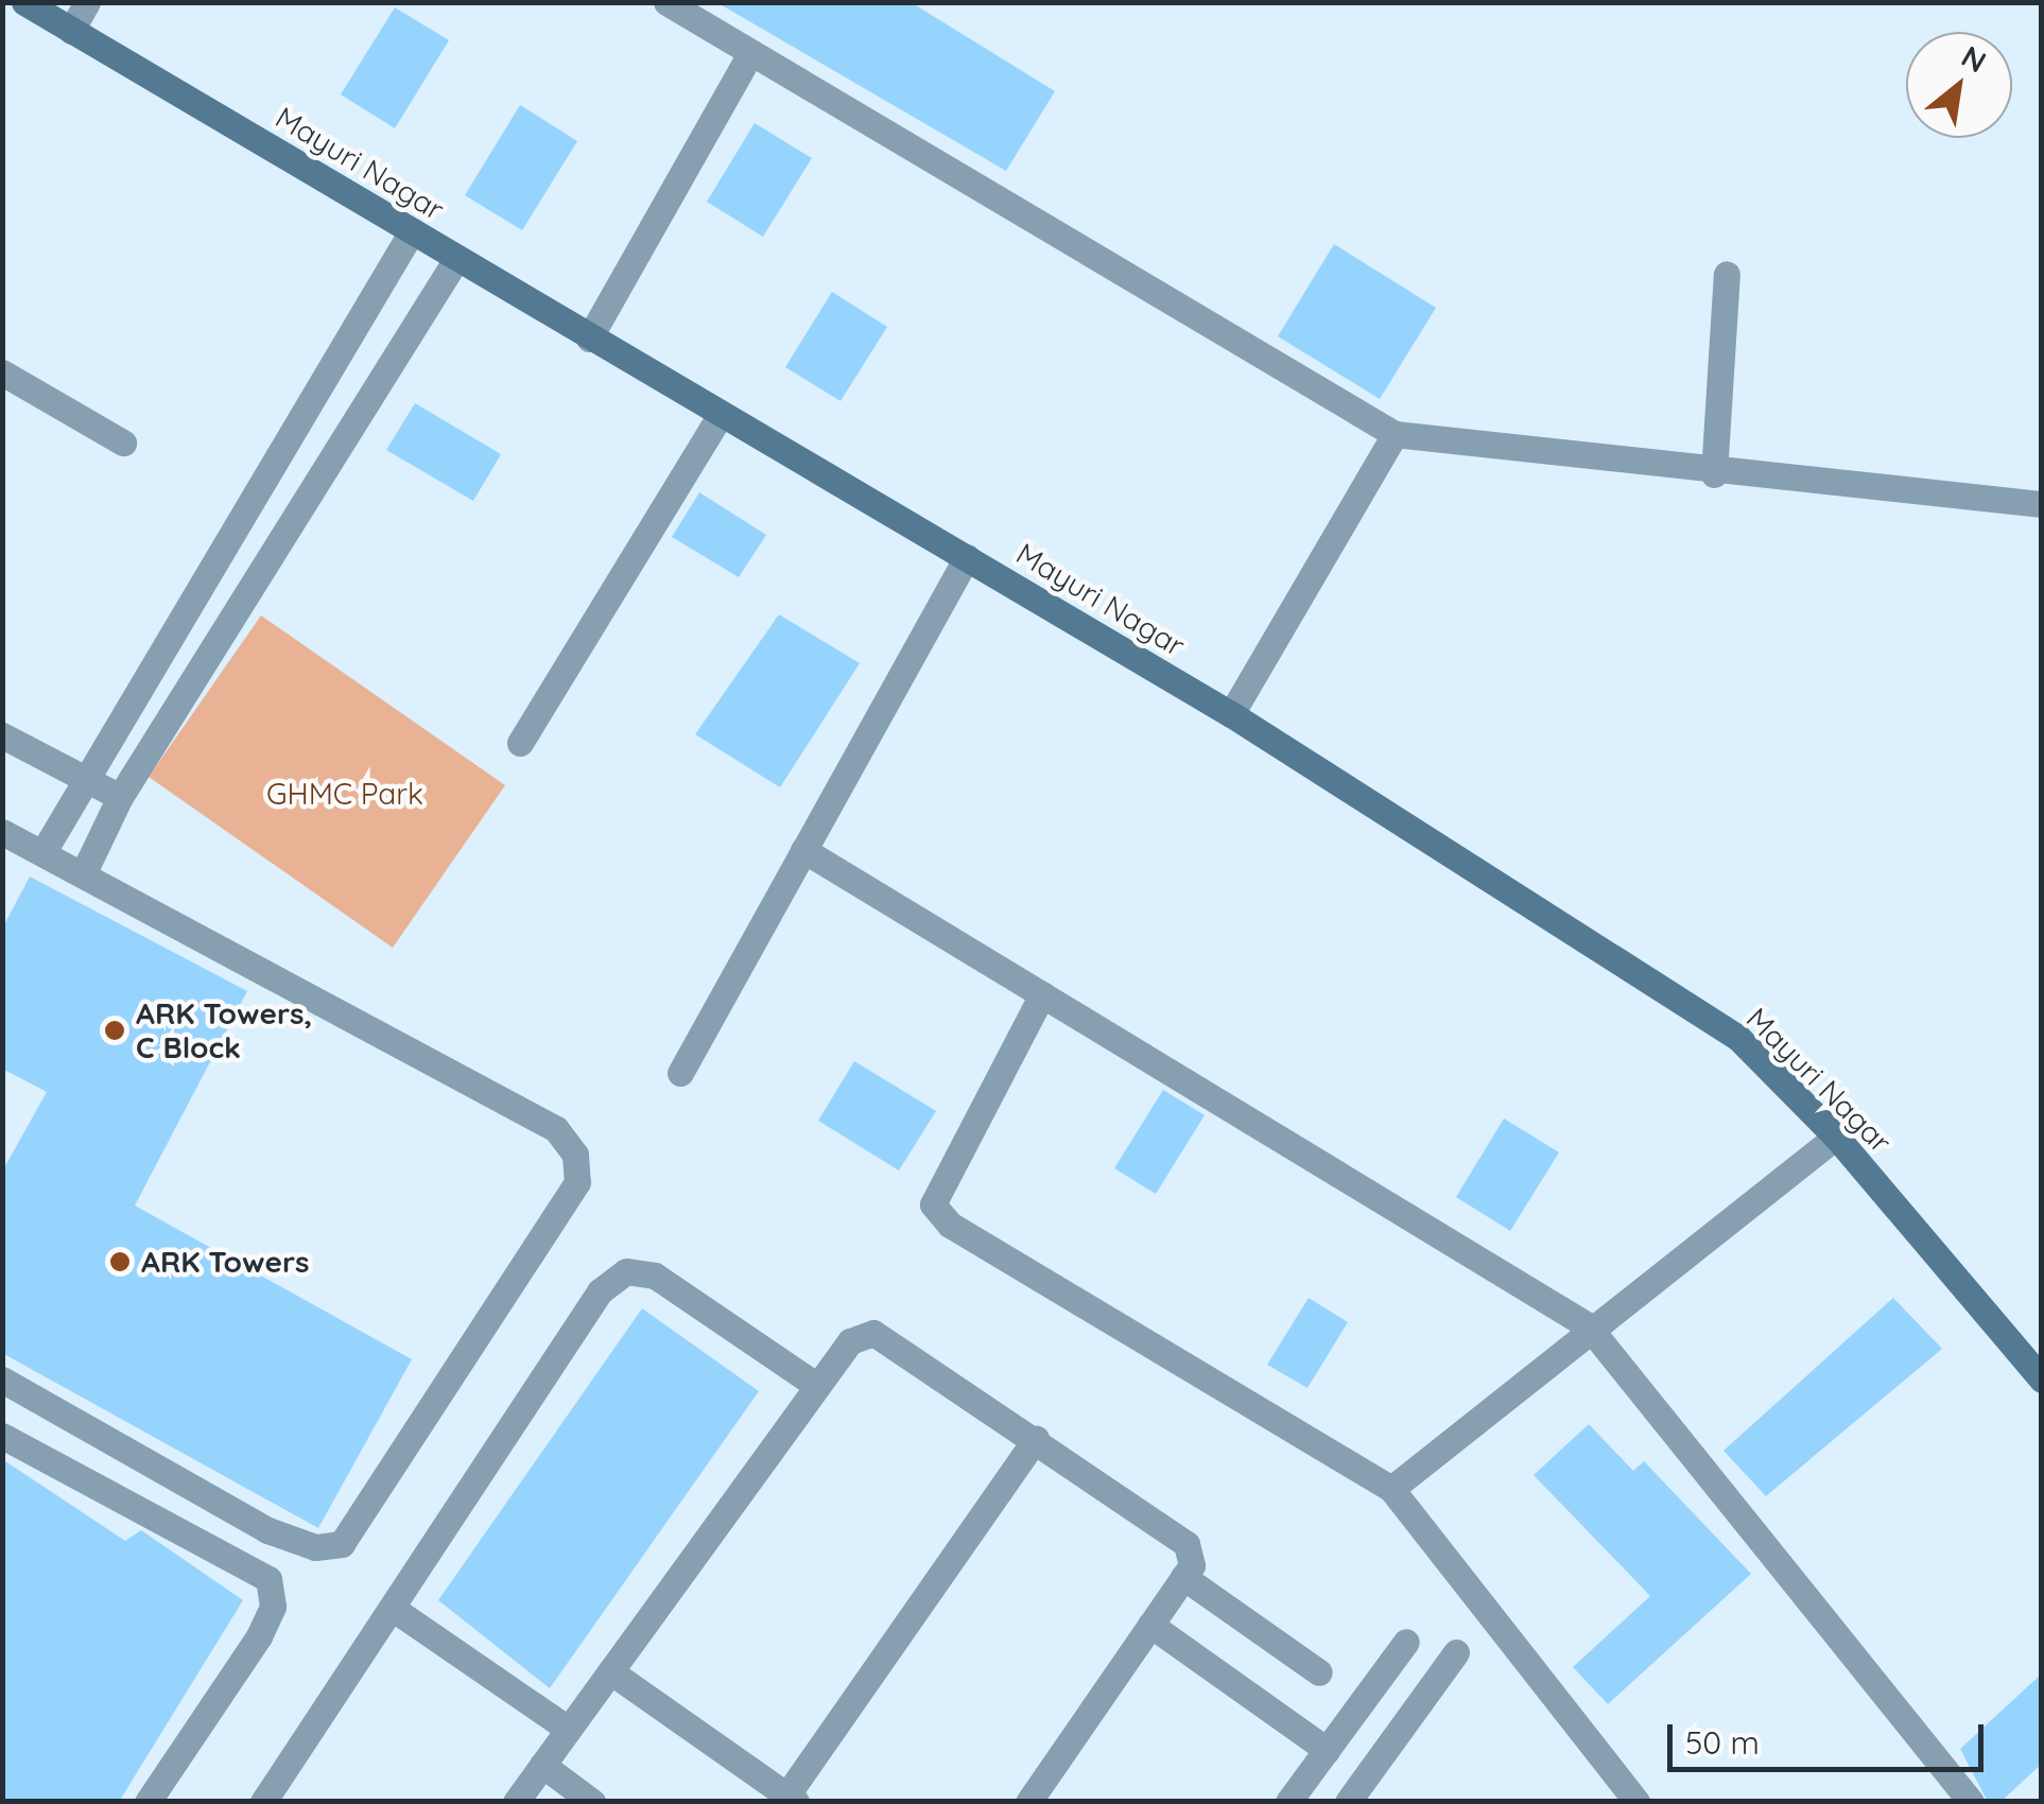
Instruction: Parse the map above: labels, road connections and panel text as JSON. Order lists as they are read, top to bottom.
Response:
{
  "streets": {
    "street": ["Mayuri Nagar"]
  },
  "parks": ["GHMC Park"],
  "places": ["ARK Towers, C Block", "ARK Towers"],
  "scale_bar": "50 m",
  "north": "top right"
}
